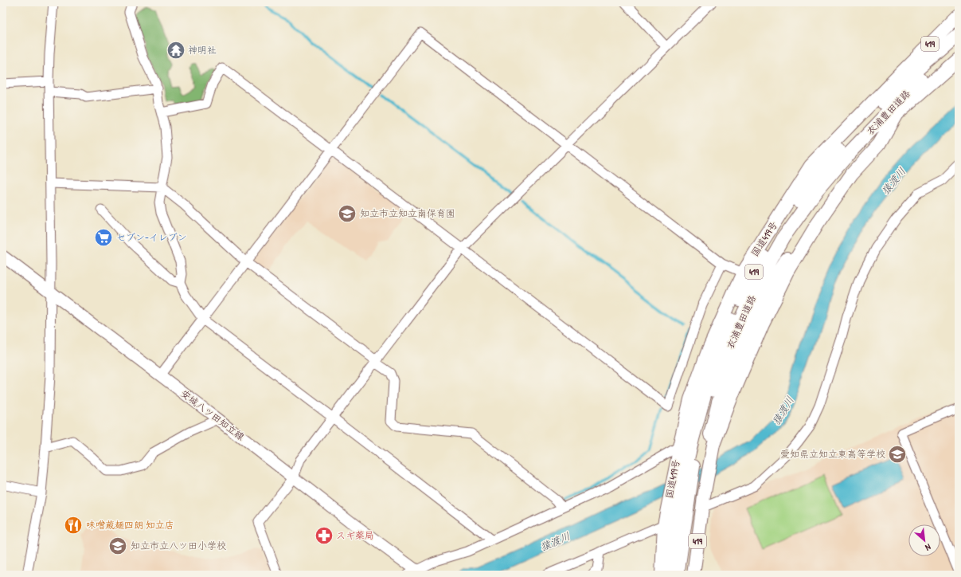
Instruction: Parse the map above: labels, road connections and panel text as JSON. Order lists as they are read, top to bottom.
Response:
{
  "streets": {
    "highway": ["419", "衣浦豊田道路", "国道419号"],
    "main road": ["安城八ツ田知立線"]
  },
  "crossings": [
    ["419", "衣浦豊田道路"]
  ],
  "water": ["猿渡川"],
  "places": {
    "temple": ["神明社"],
    "school or university": ["知立市立知立南保育園", "愛知県立知立東高等学校", "知立市立八ツ田小学校"],
    "supermarket": ["セブン-イレブン"],
    "restaurant": ["味噌蔵麺四朗 知立店"],
    "pharmacy": ["スギ薬局"]
  },
  "north": "bottom right"
}
